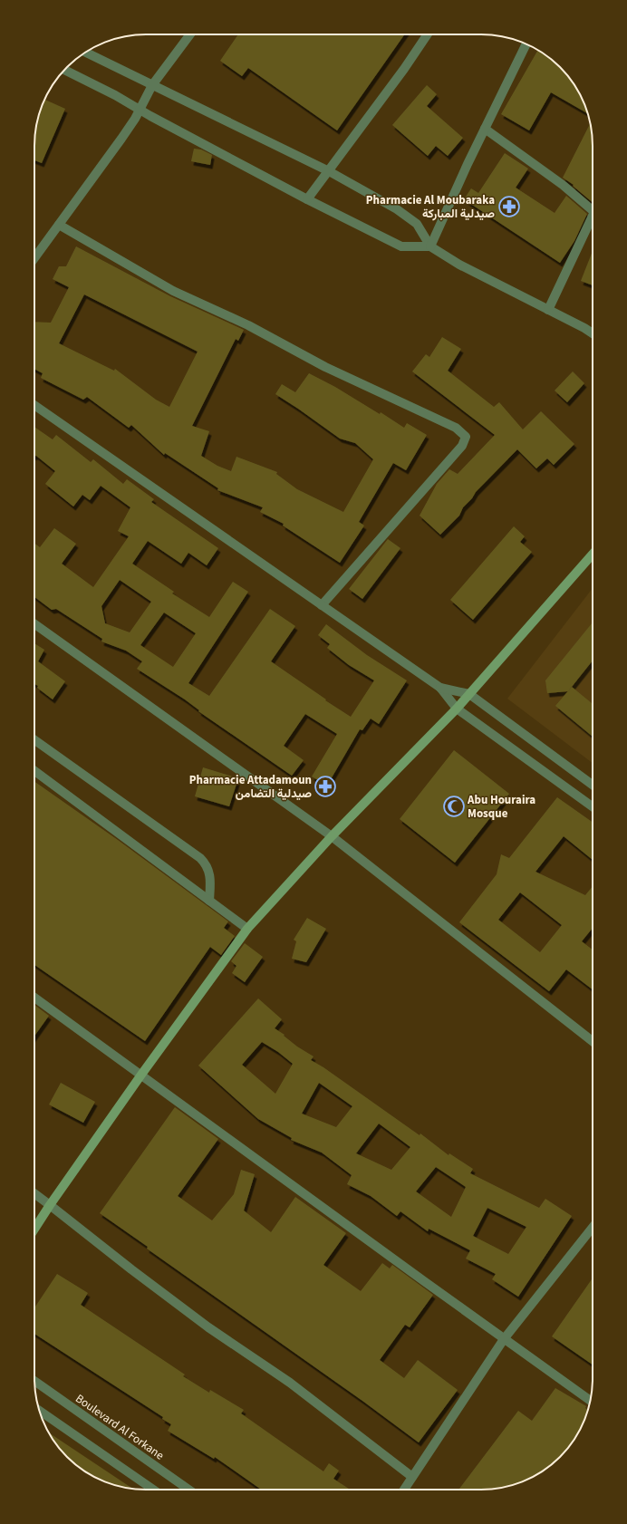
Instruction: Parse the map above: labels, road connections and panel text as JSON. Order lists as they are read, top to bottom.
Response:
{
  "streets": {
    "street": ["Boulevard Al Forkane"]
  },
  "places": {
    "pharmacy": ["Pharmacie Al Moubaraka صيدلية المباركة", "Pharmacie Attadamoun صيدلية التضامن"],
    "mosque": ["Abu Houraira Mosque"]
  }
}
